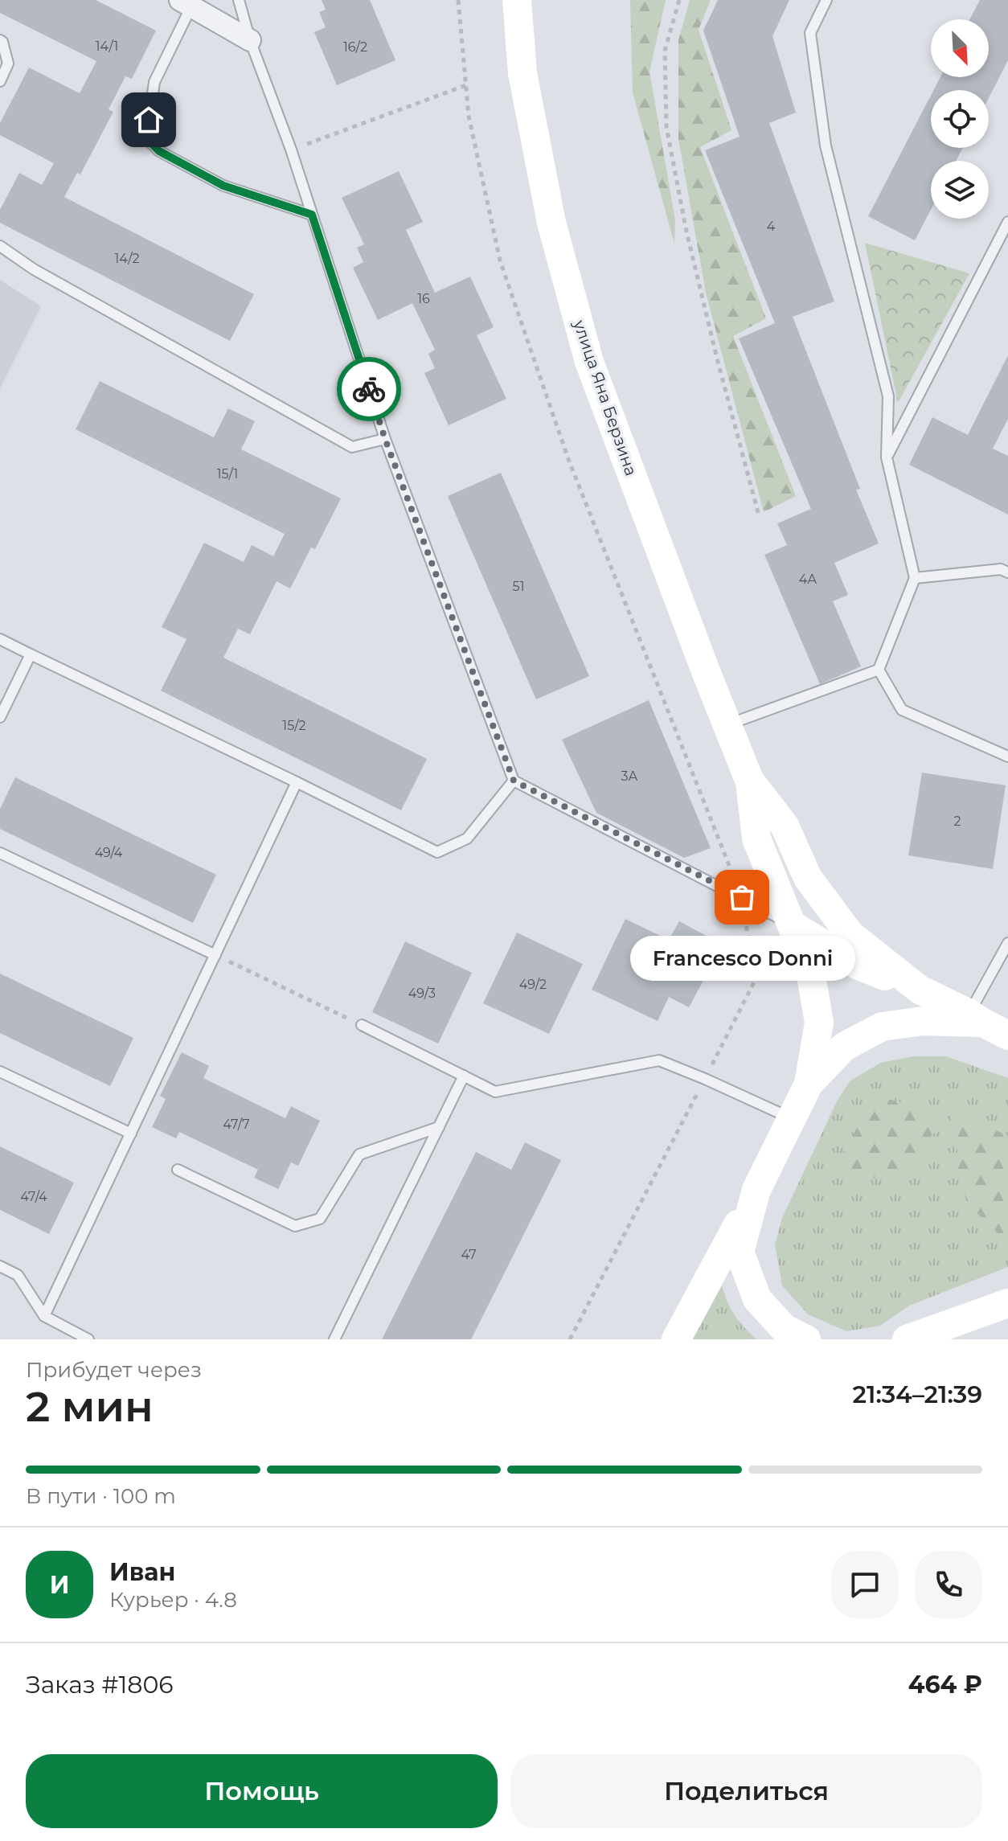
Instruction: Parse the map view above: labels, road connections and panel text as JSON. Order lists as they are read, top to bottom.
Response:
{
  "streets": {
    "main road": ["улица Яна Берзина"]
  },
  "places": ["Francesco Donni"],
  "house_numbers": [
    "14/1",
    "16/2",
    "4",
    "14/2",
    "16",
    "15/1",
    "4А",
    "51",
    "15/2",
    "3А",
    "2",
    "49/4",
    "49/2",
    "49/3",
    "47/7",
    "47/4",
    "47"
  ],
  "north": "bottom right",
  "page": {
    "bubble": "Francesco Donni",
    "heading": ["2 мин", "Прибудет через", "21:34–21:39"],
    "panel": [
      "Иван",
      "Курьер · 4.8",
      "Заказ #1806",
      "464 ₽"
    ],
    "bar": "В пути · 100 m",
    "round": "И",
    "buttons": ["Помощь", "Поделиться"]
  }
}
